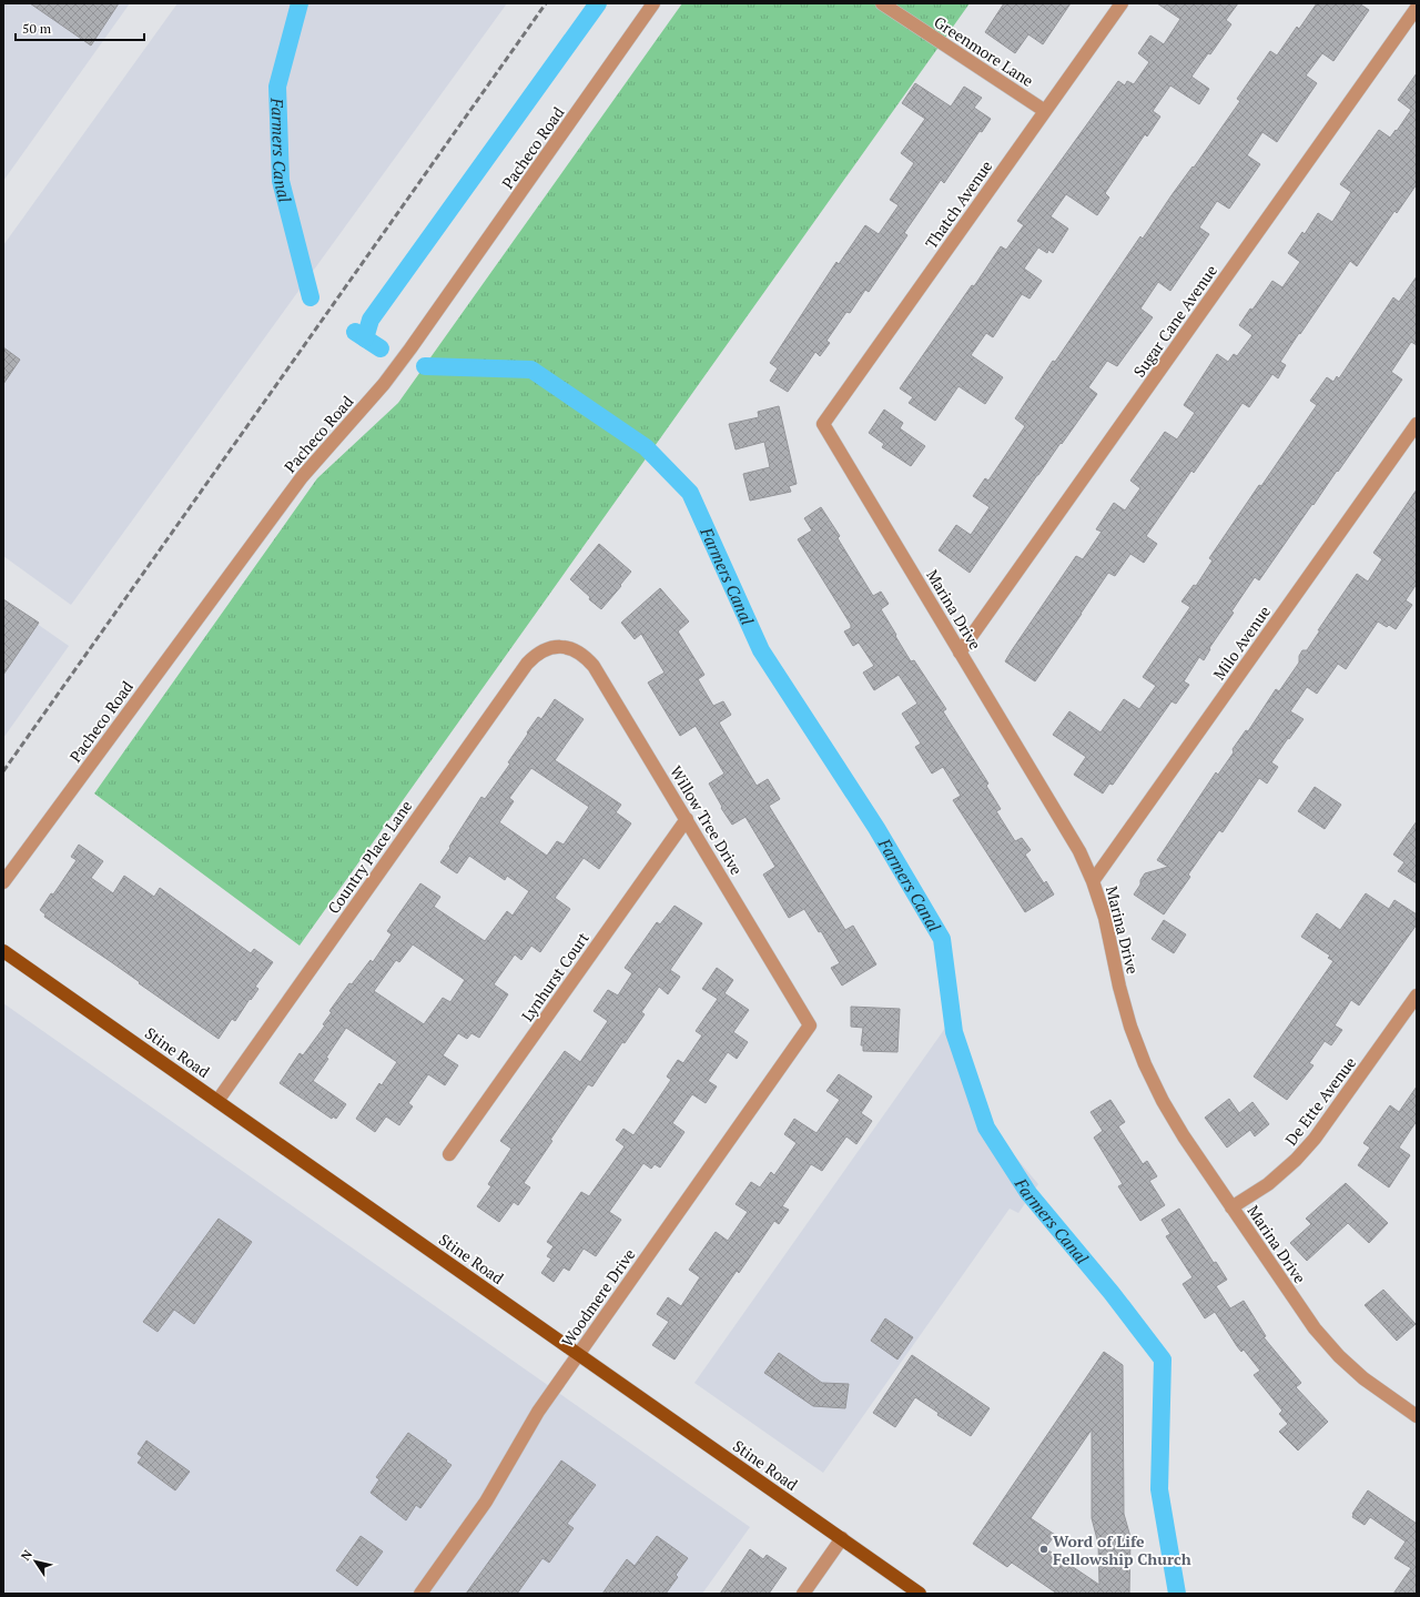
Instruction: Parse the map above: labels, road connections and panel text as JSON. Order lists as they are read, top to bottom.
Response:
{
  "streets": {
    "main road": ["Stine Road"],
    "street": [
      "Greenmore Lane",
      "Pacheco Road",
      "Thatch Avenue",
      "Sugar Cane Avenue",
      "Marina Drive",
      "Milo Avenue",
      "Willow Tree Drive",
      "Country Place Lane",
      "Lynhurst Court",
      "De Ette Avenue",
      "Woodmere Drive"
    ]
  },
  "crossings": [
    ["Greenmore Lane", "Thatch Avenue"],
    ["Thatch Avenue", "Marina Drive"],
    ["Sugar Cane Avenue", "Marina Drive"],
    ["Marina Drive", "Milo Avenue"],
    ["Marina Drive", "De Ette Avenue"],
    ["Willow Tree Drive", "Country Place Lane"],
    ["Willow Tree Drive", "Lynhurst Court"],
    ["Willow Tree Drive", "Woodmere Drive"],
    ["Country Place Lane", "Stine Road"],
    ["Stine Road", "Woodmere Drive"]
  ],
  "water": ["Farmers Canal"],
  "places": ["Word of Life Fellowship Church"],
  "scale_bar": "50 m",
  "north": "top left"
}
